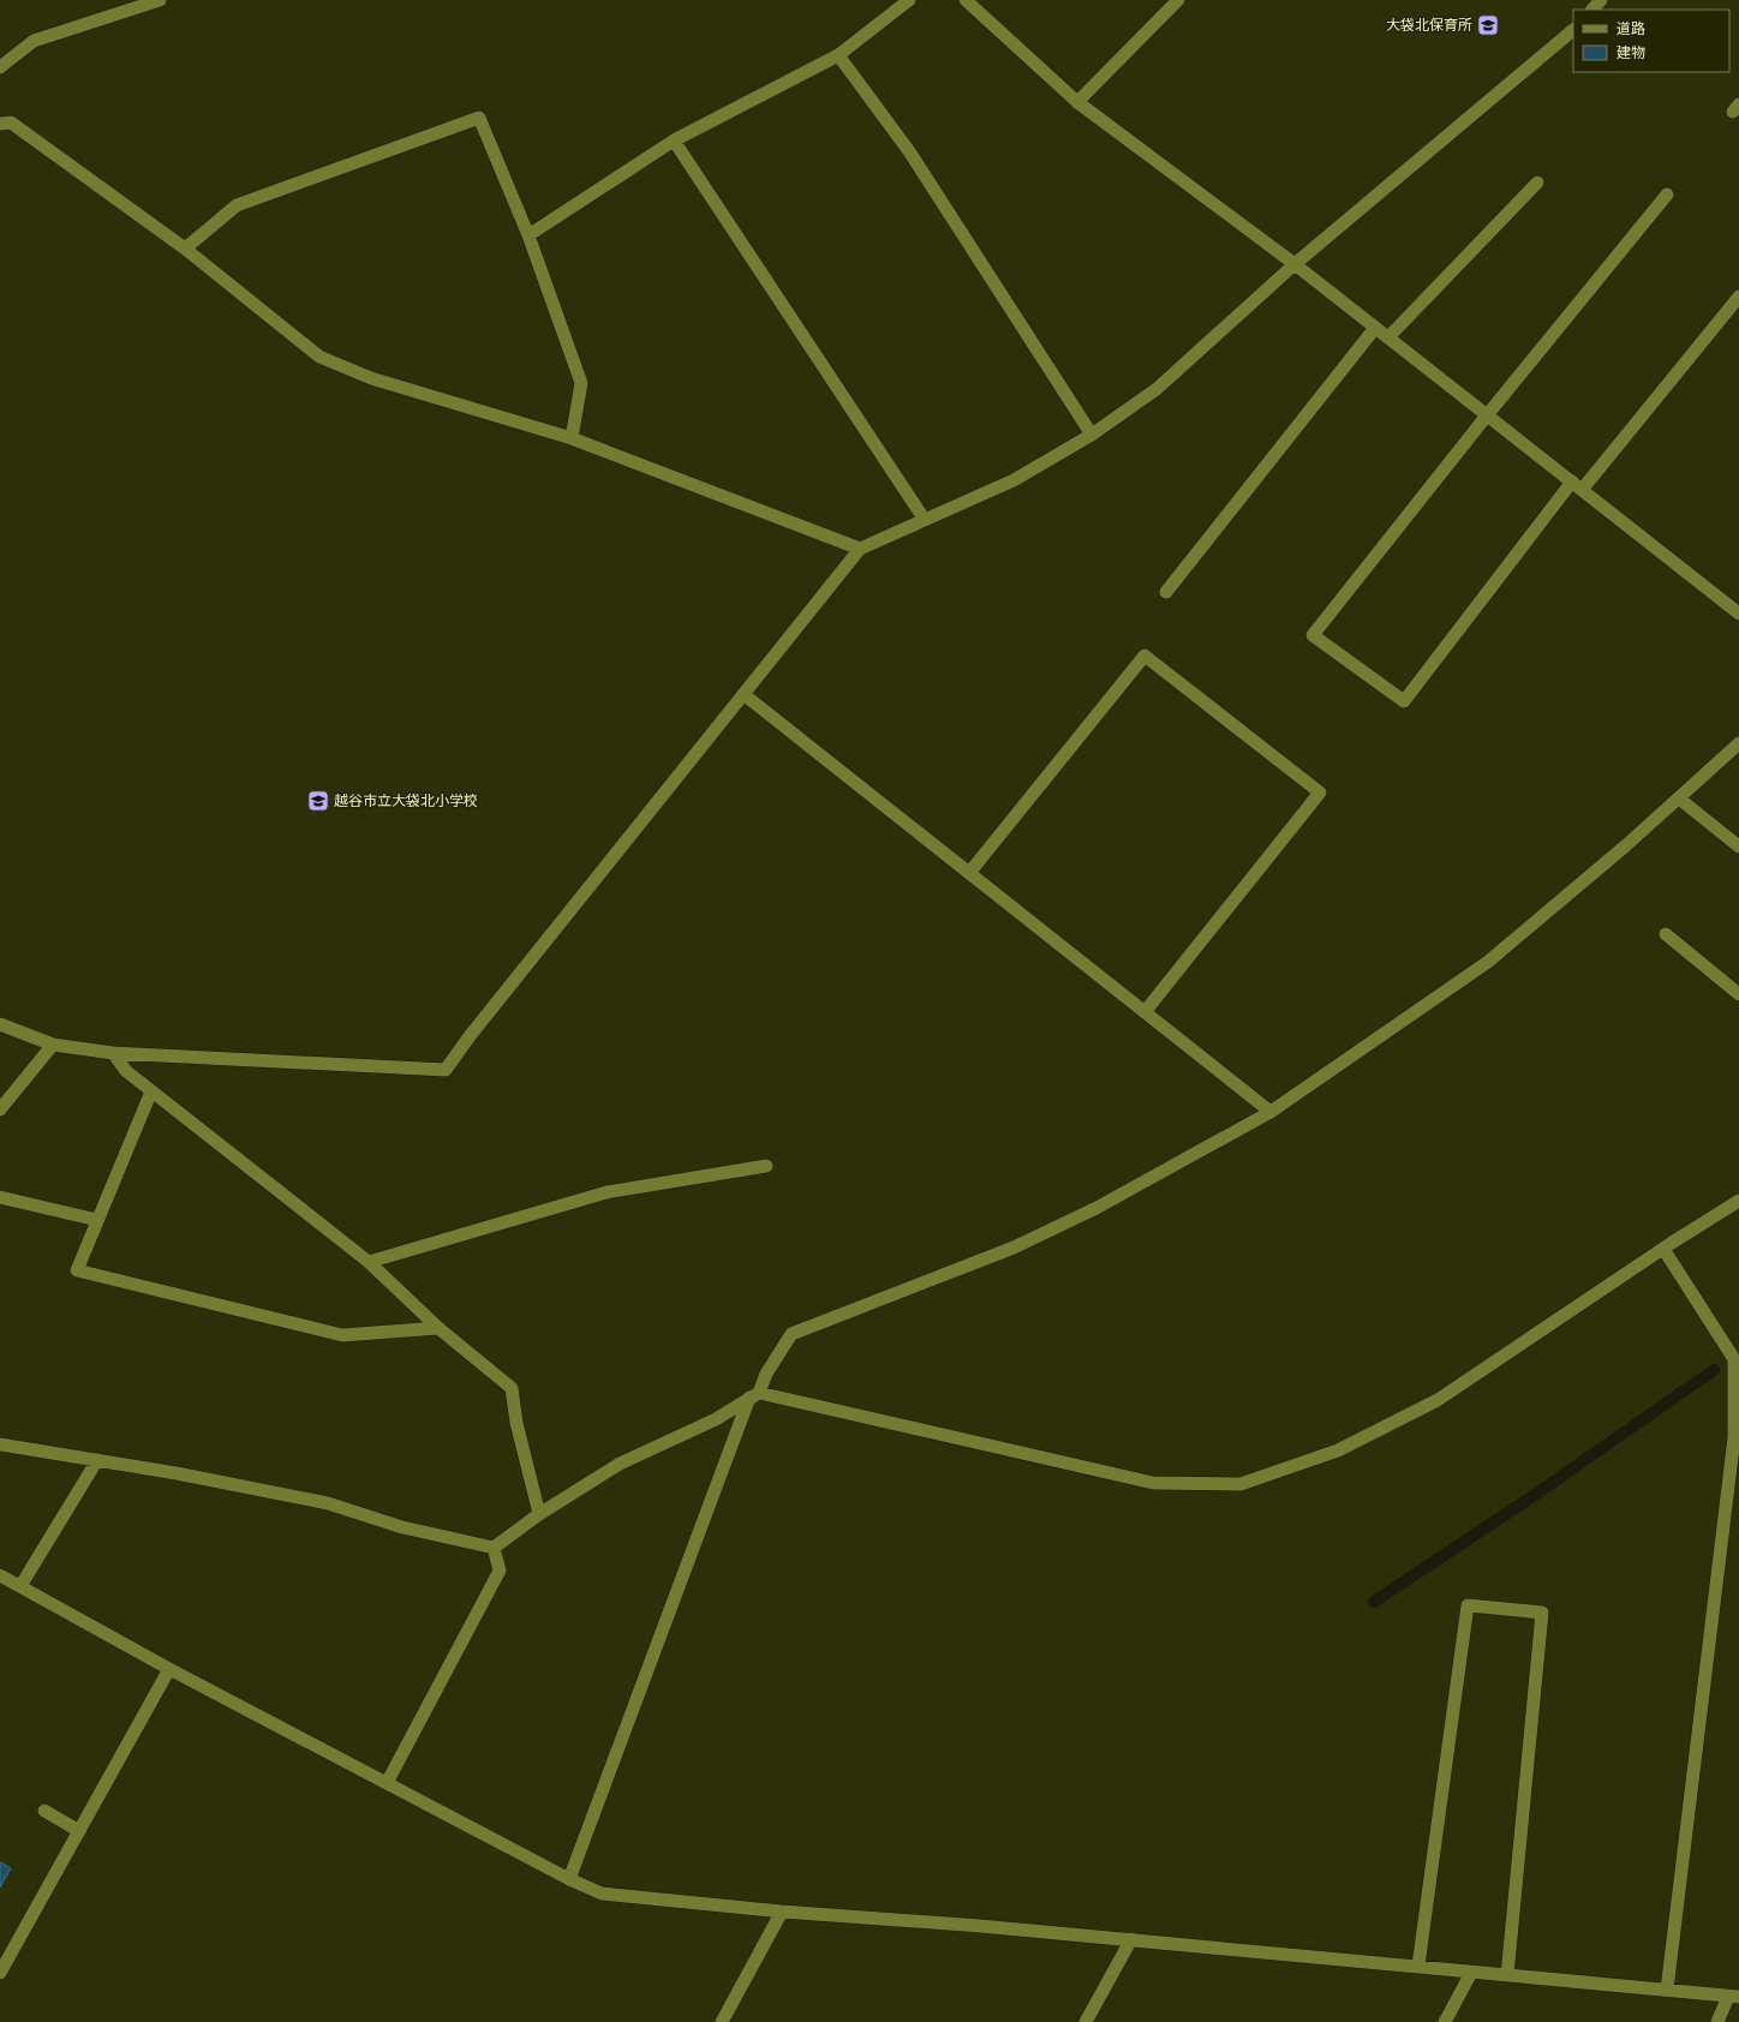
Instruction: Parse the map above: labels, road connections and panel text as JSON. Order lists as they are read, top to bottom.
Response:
{
  "places": {
    "school or university": ["大袋北保育所", "越谷市立大袋北小学校"]
  },
  "legend": ["道路", "建物"]
}
